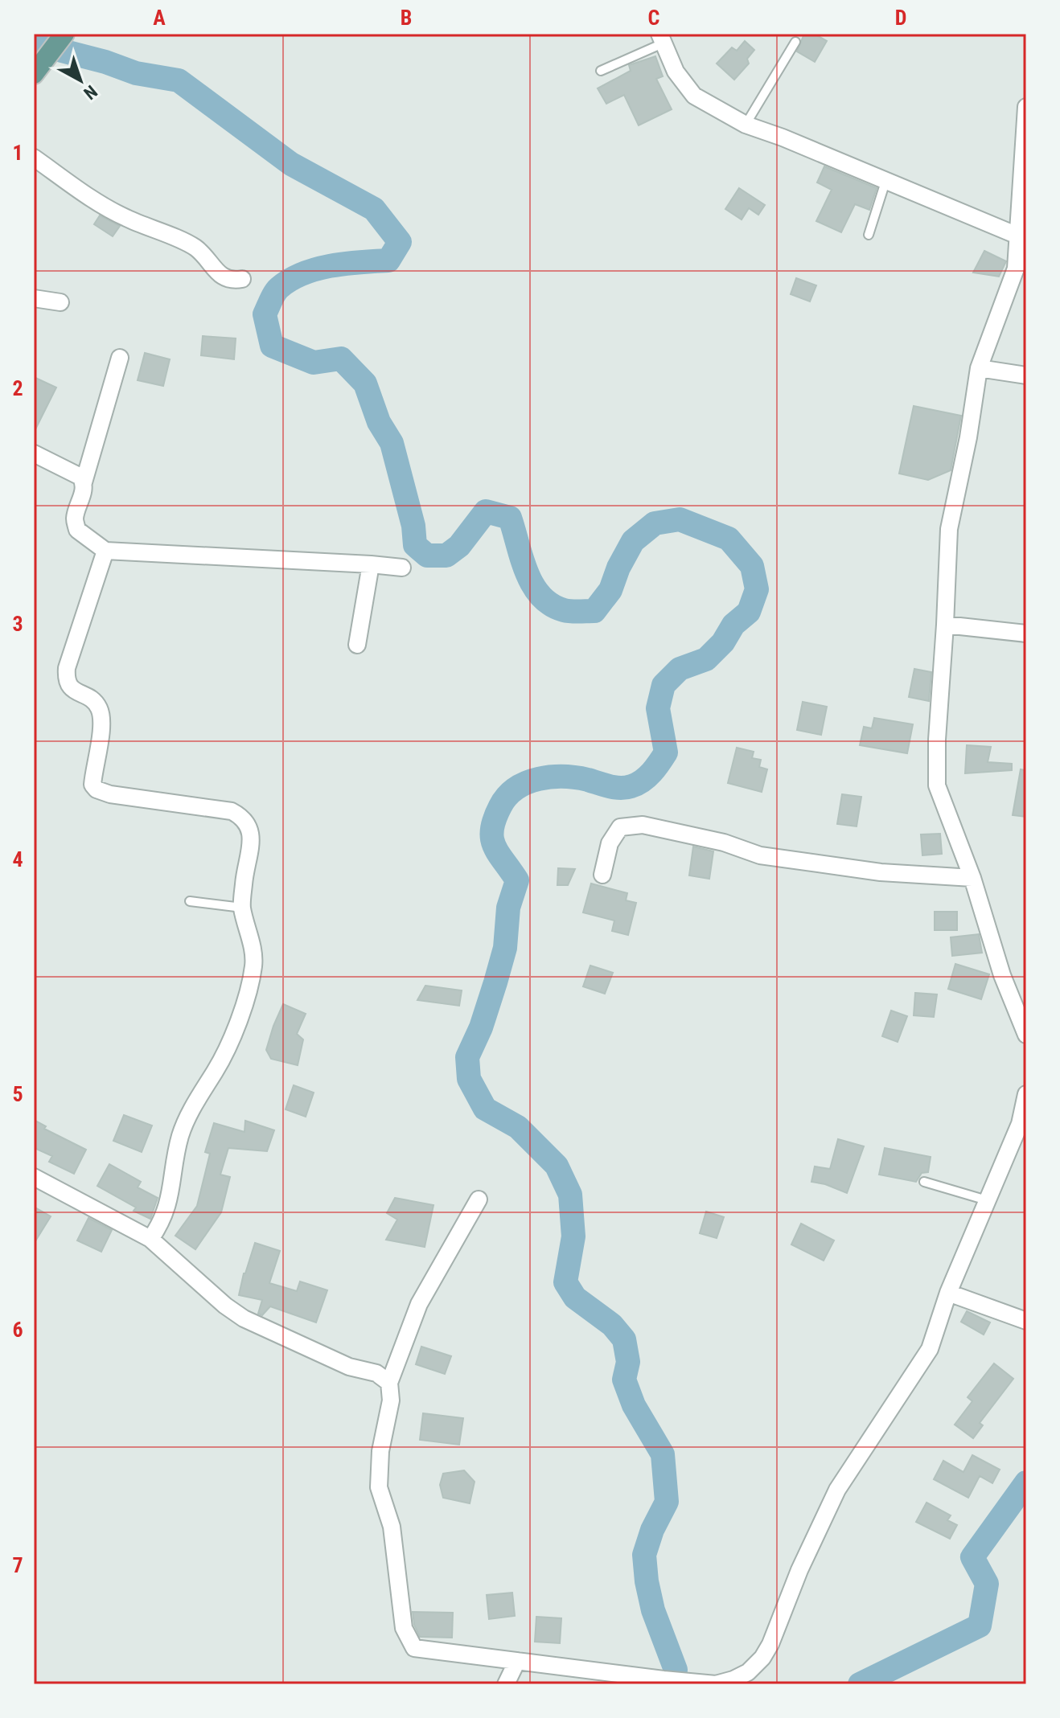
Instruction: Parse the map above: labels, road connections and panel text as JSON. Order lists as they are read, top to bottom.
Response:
{
  "north": "bottom right",
  "grid": {
    "columns": [
      "A",
      "B",
      "C",
      "D"
    ],
    "rows": [
      "1",
      "2",
      "3",
      "4",
      "5",
      "6",
      "7"
    ]
  }
}
